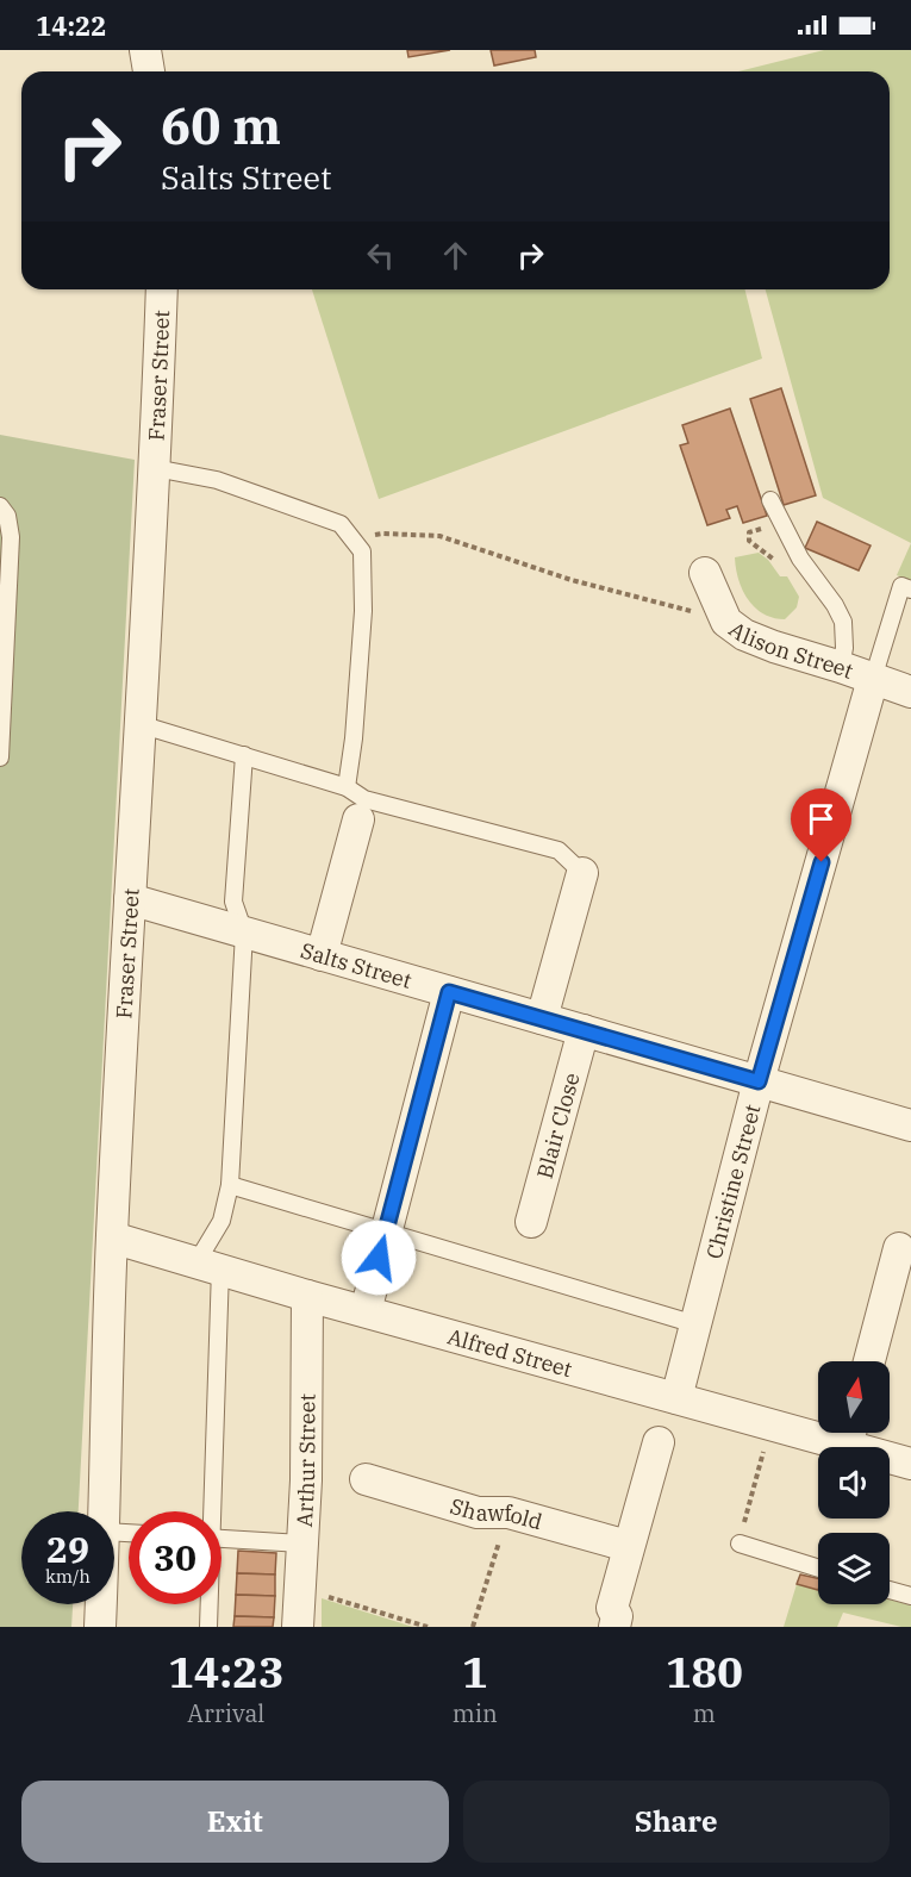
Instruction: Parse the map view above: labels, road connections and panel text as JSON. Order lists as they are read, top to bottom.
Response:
{
  "streets": {
    "street": [
      "Fraser Street",
      "Alison Street",
      "Salts Street",
      "Blair Close",
      "Christine Street",
      "Alfred Street",
      "Arthur Street",
      "Shawfold"
    ]
  },
  "crossings": [
    ["Fraser Street", "Salts Street"],
    ["Fraser Street", "Alfred Street"],
    ["Alison Street", "Christine Street"],
    ["Salts Street", "Blair Close"],
    ["Salts Street", "Christine Street"],
    ["Christine Street", "Alfred Street"],
    ["Alfred Street", "Arthur Street"]
  ],
  "north": "top",
  "page": {
    "status": "14:22",
    "turn": ["60 m", "Salts Street"],
    "speed": "29 km/h",
    "limit": "30",
    "eta": [
      "14:23",
      "Arrival",
      "1",
      "min",
      "180",
      "m"
    ],
    "buttons": ["Exit", "Share"]
  }
}
